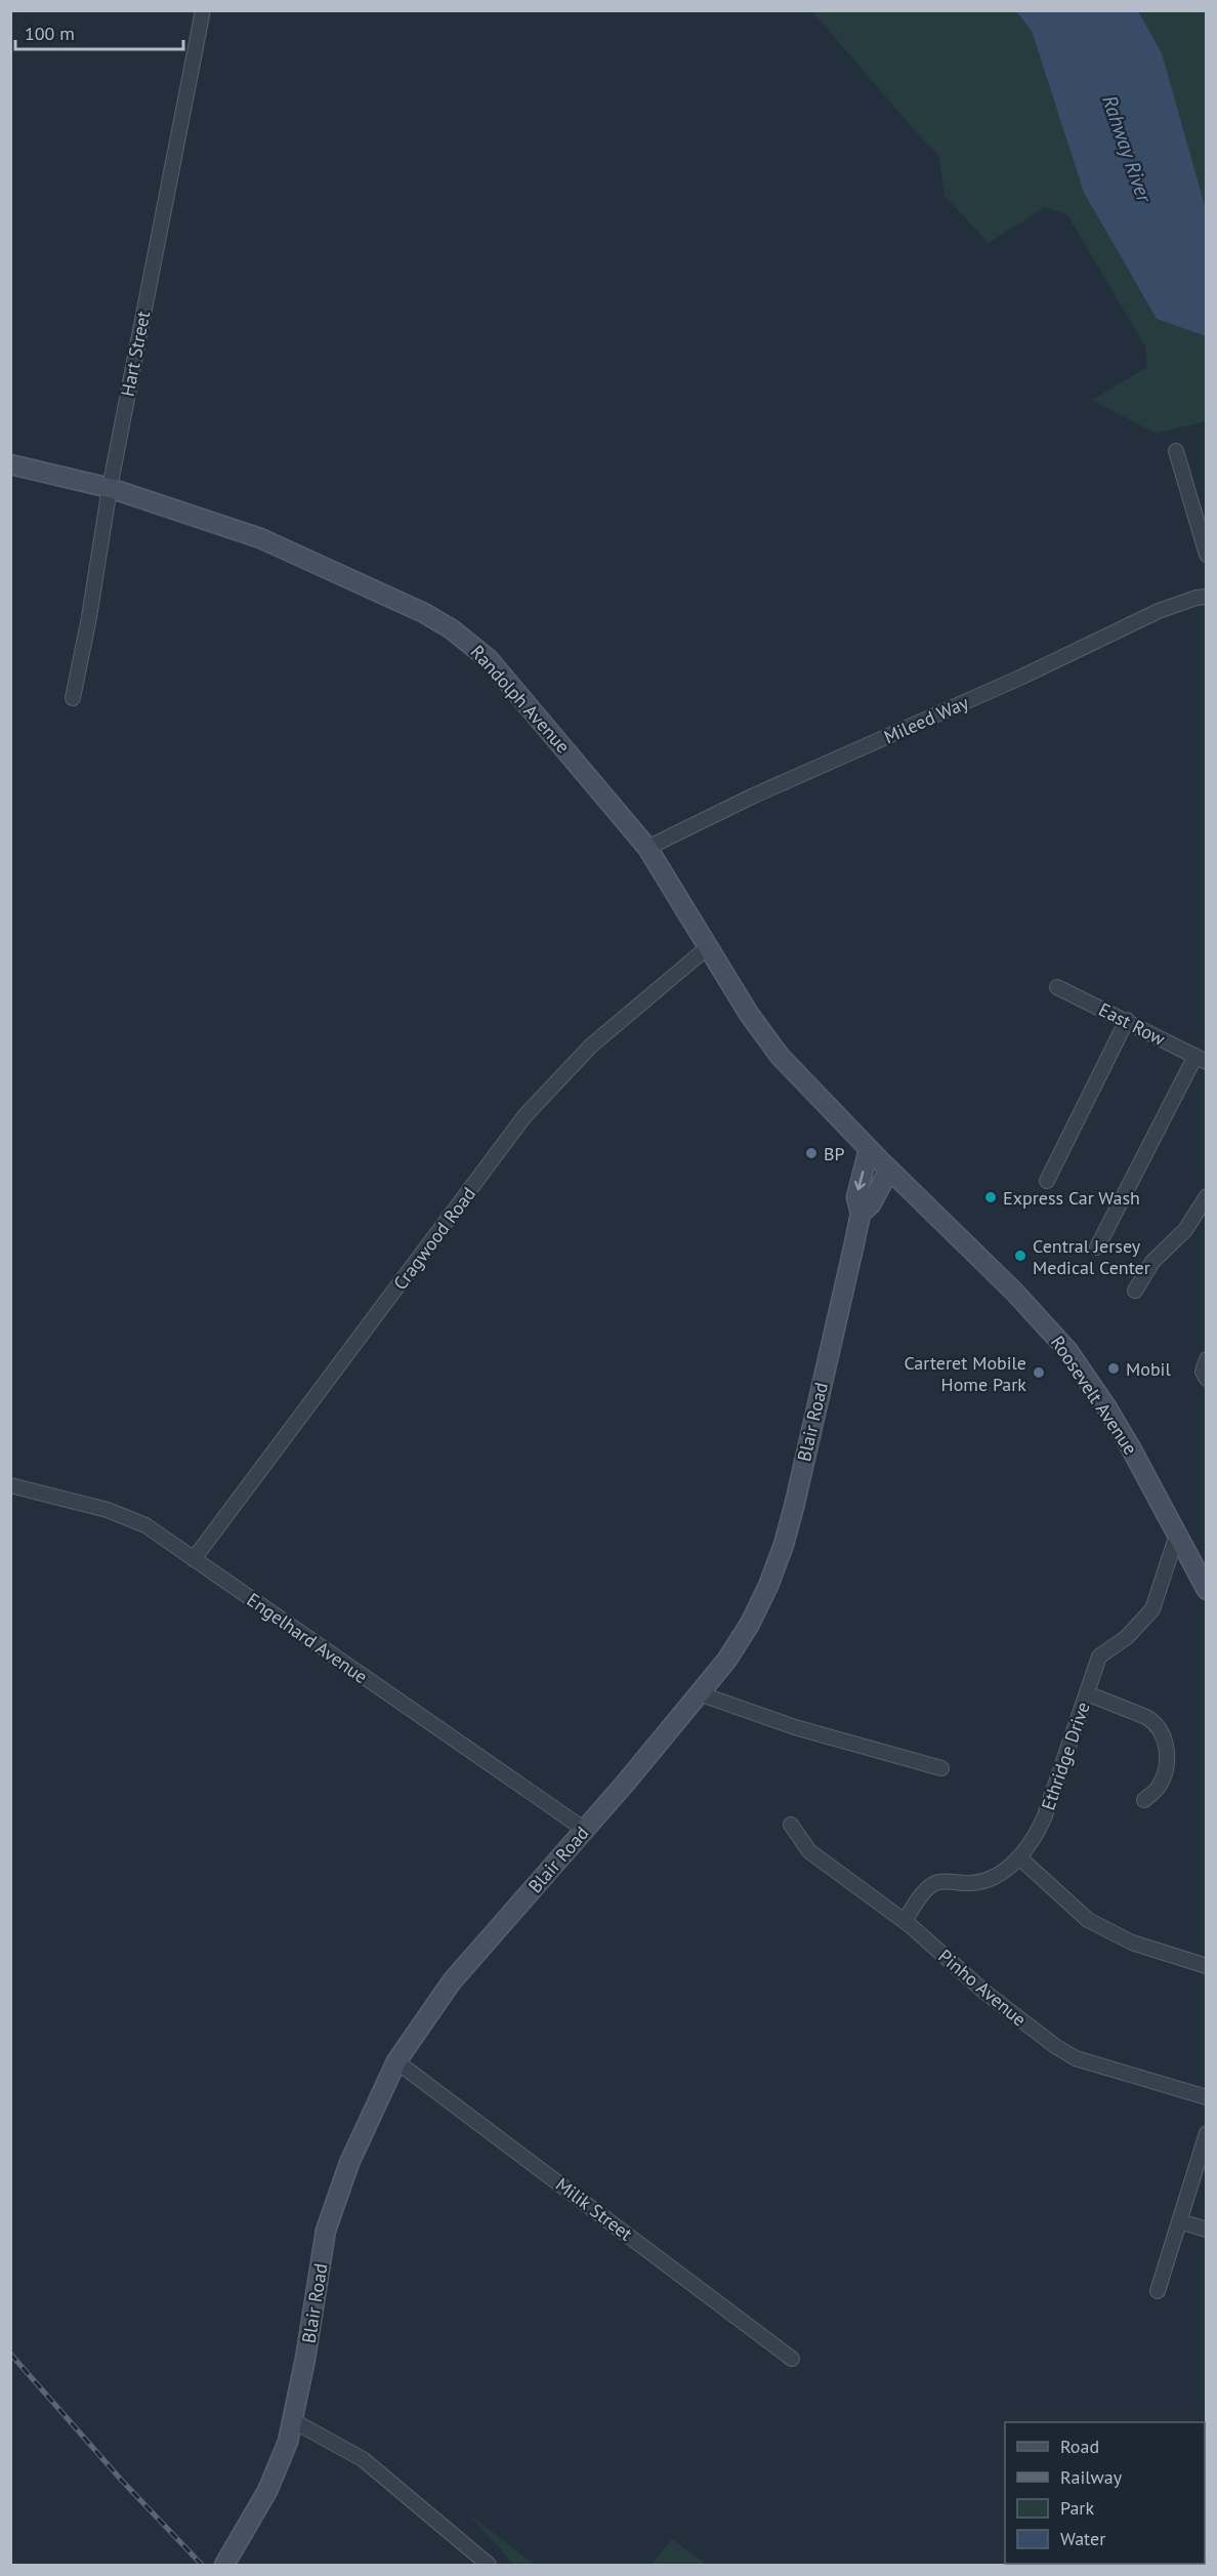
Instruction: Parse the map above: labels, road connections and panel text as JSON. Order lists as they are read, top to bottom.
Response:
{
  "streets": {
    "main road": ["Randolph Avenue", "Roosevelt Avenue", "Blair Road"],
    "street": [
      "Hart Street",
      "Mileed Way",
      "East Row",
      "Cragwood Road",
      "Engelhard Avenue",
      "Ethridge Drive",
      "Pinho Avenue",
      "Milik Street"
    ]
  },
  "crossings": [
    ["Hart Street", "Randolph Avenue"],
    ["Randolph Avenue", "Mileed Way"],
    ["Randolph Avenue", "Cragwood Road"],
    ["Randolph Avenue", "Roosevelt Avenue"],
    ["Randolph Avenue", "Blair Road"],
    ["Cragwood Road", "Engelhard Avenue"],
    ["Roosevelt Avenue", "Blair Road"],
    ["Roosevelt Avenue", "Ethridge Drive"],
    ["Blair Road", "Engelhard Avenue"],
    ["Blair Road", "Milik Street"],
    ["Ethridge Drive", "Pinho Avenue"]
  ],
  "water": ["Rahway River"],
  "places": [
    "BP",
    "Express Car Wash",
    "Central Jersey Medical Center",
    "Mobil",
    "Carteret Mobile Home Park"
  ],
  "legend": [
    "Road",
    "Railway",
    "Park",
    "Water"
  ],
  "scale_bar": "100 m"
}
